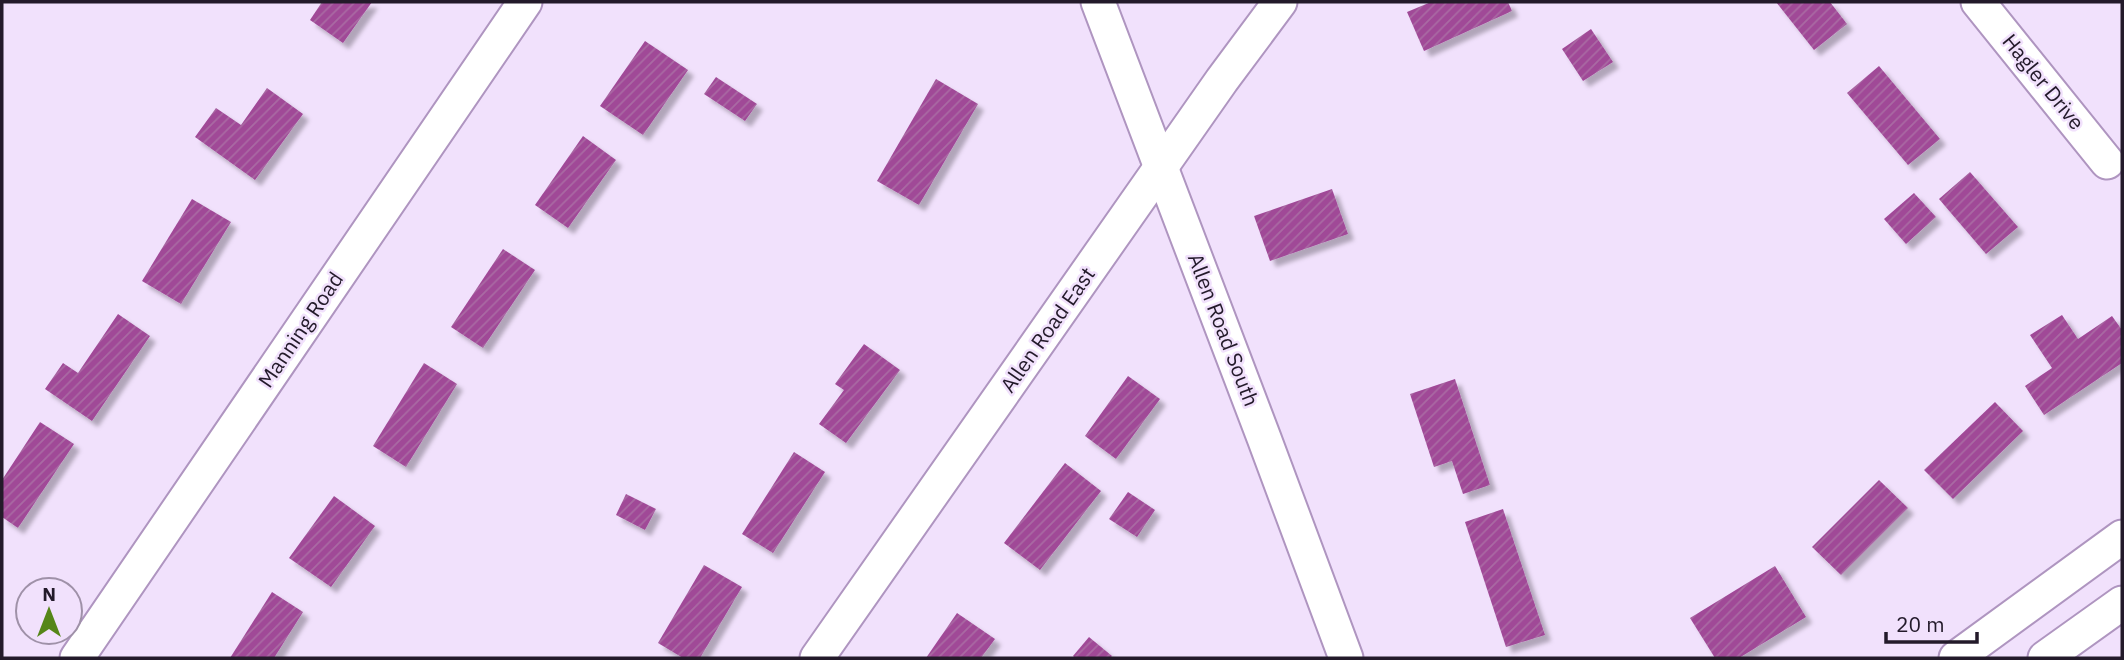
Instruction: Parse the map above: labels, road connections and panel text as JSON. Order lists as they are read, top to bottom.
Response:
{
  "streets": {
    "street": [
      "Hagler Drive",
      "Manning Road",
      "Allen Road East",
      "Allen Road South"
    ]
  },
  "crossings": [
    ["Allen Road East", "Allen Road South"]
  ],
  "scale_bar": "20 m",
  "north": "top"
}
